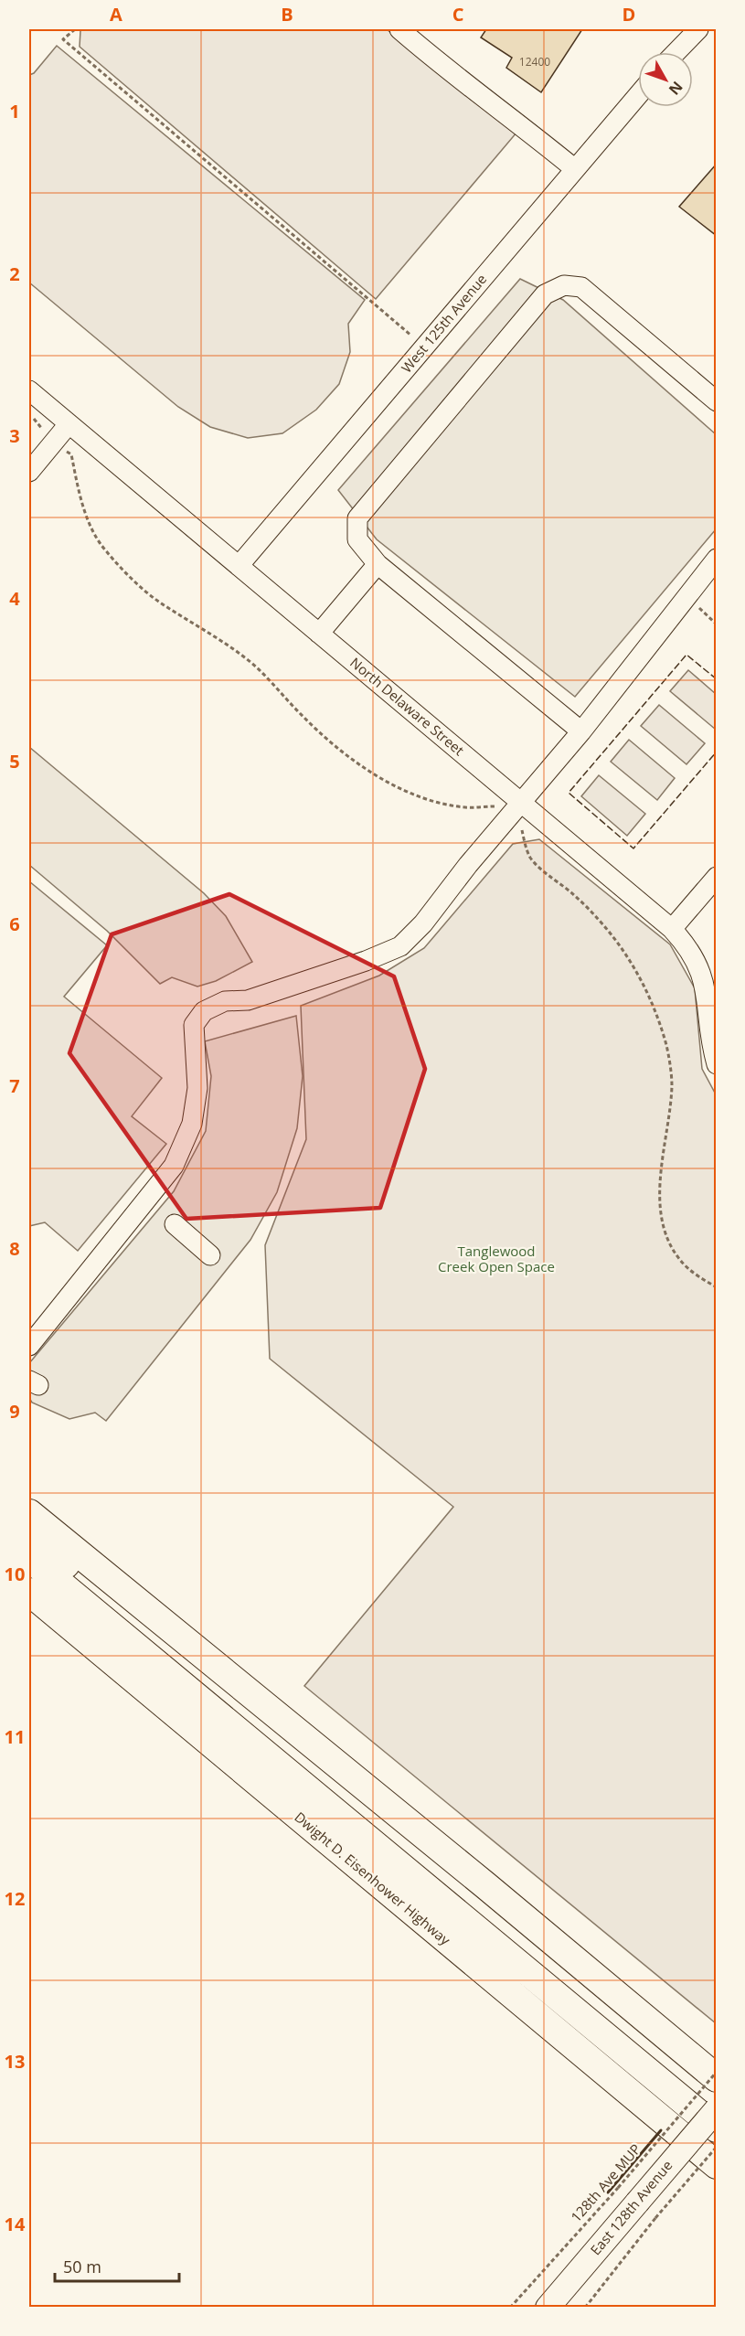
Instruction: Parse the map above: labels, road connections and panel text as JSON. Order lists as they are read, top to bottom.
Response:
{
  "streets": {
    "highway": ["Dwight D. Eisenhower Highway"],
    "main road": ["East 128th Avenue"],
    "street": ["West 125th Avenue", "North Delaware Street"],
    "path": ["128th Ave MUP"]
  },
  "crossings": [
    ["West 125th Avenue", "North Delaware Street"]
  ],
  "parks": ["Tanglewood Creek Open Space"],
  "house_numbers": ["12400"],
  "scale_bar": "50 m",
  "north": "bottom right",
  "grid": {
    "columns": [
      "A",
      "B",
      "C",
      "D"
    ],
    "rows": [
      "1",
      "2",
      "3",
      "4",
      "5",
      "6",
      "7",
      "8",
      "9",
      "10",
      "11",
      "12",
      "13",
      "14"
    ]
  }
}
